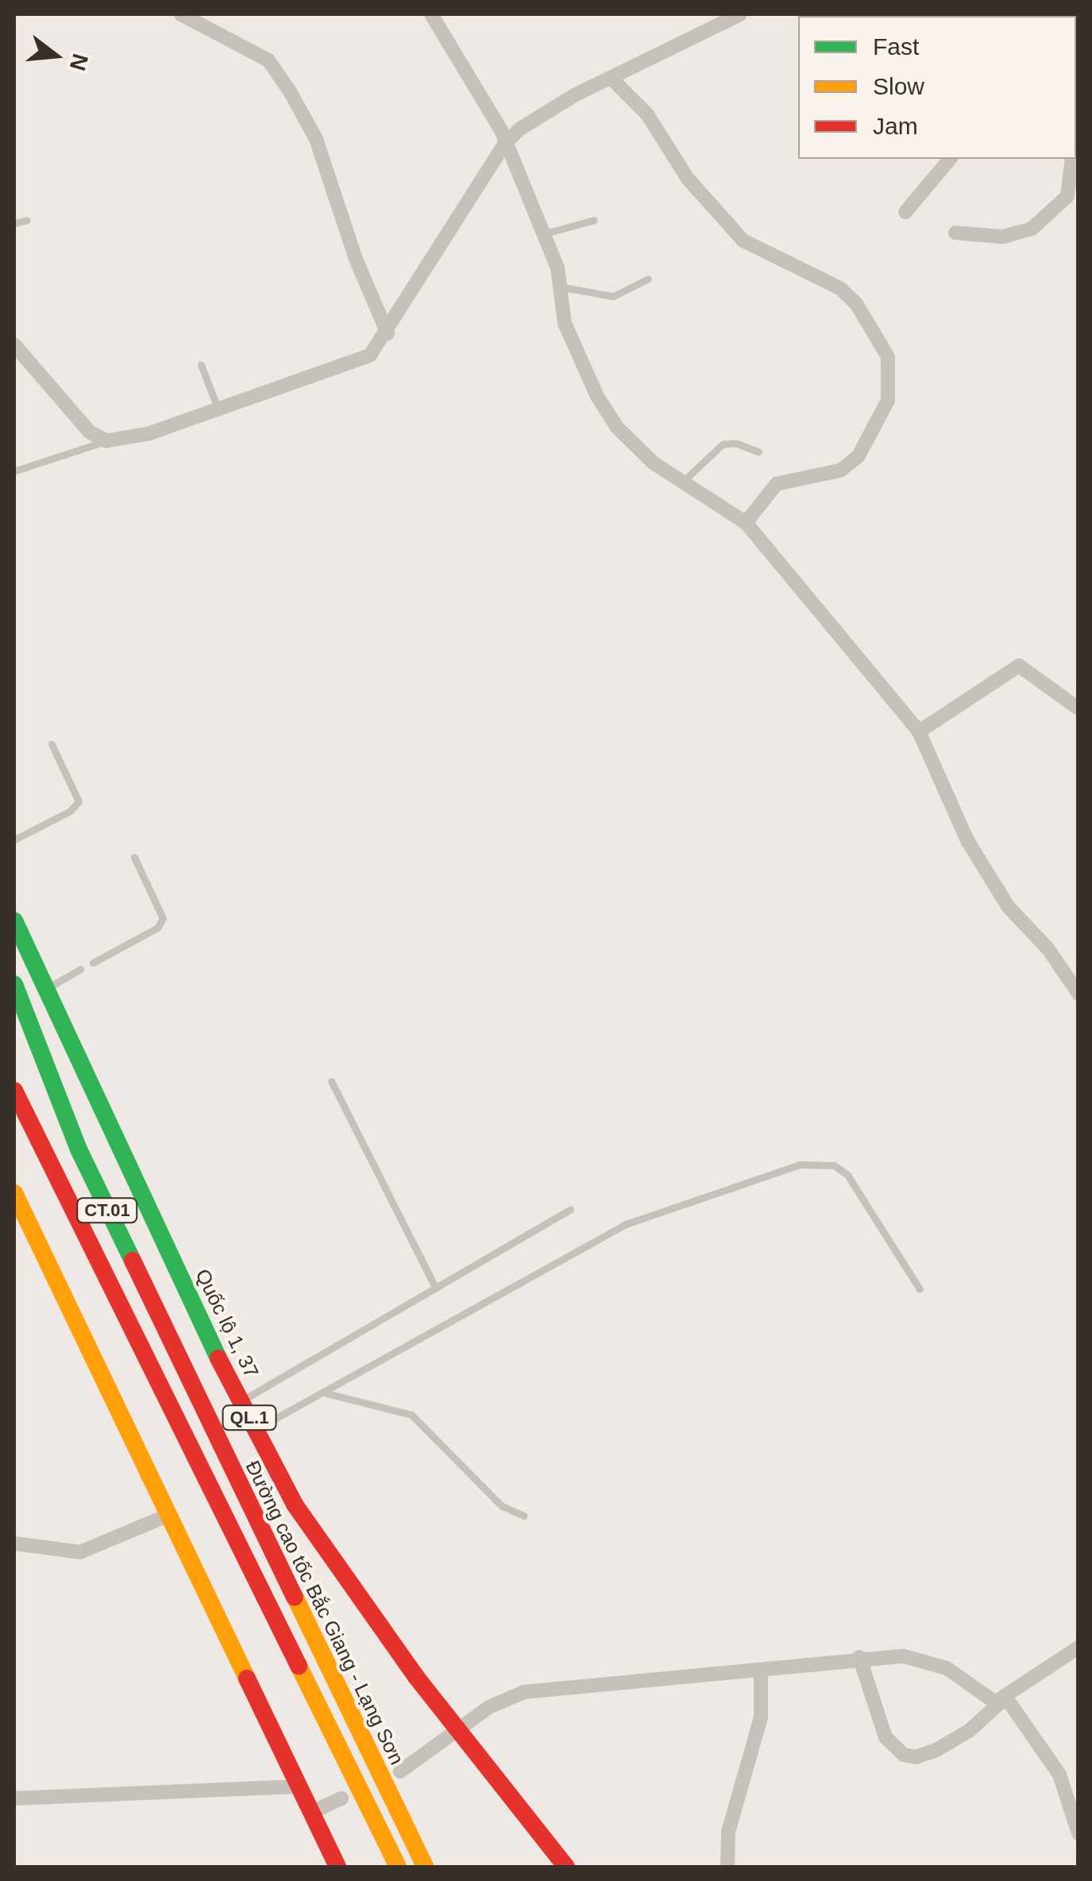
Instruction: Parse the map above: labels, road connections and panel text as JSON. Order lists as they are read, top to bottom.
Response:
{
  "streets": {
    "main road": [
      "CT.01",
      "Quốc lộ 1, 37",
      "QL.1",
      "Đường cao tốc Bắc Giang - Lạng Sơn"
    ]
  },
  "legend": ["Fast", "Slow", "Jam"],
  "north": "right"
}
